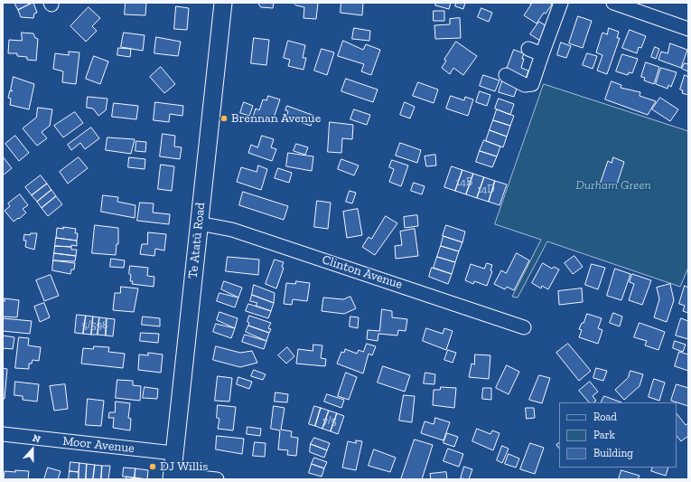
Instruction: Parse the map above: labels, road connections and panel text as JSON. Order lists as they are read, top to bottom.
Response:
{
  "streets": {
    "main road": ["Te Atatū Road"],
    "street": ["Clinton Avenue", "Moor Avenue"]
  },
  "crossings": [
    ["Te Atatū Road", "Clinton Avenue"],
    ["Te Atatū Road", "Moor Avenue"]
  ],
  "parks": ["Durham Green"],
  "places": ["Brennan Avenue", "DJ Willis"],
  "house_numbers": [
    "14B",
    "14D",
    "5/598",
    "7/5"
  ],
  "legend": ["Road", "Park", "Building"],
  "north": "top"
}
